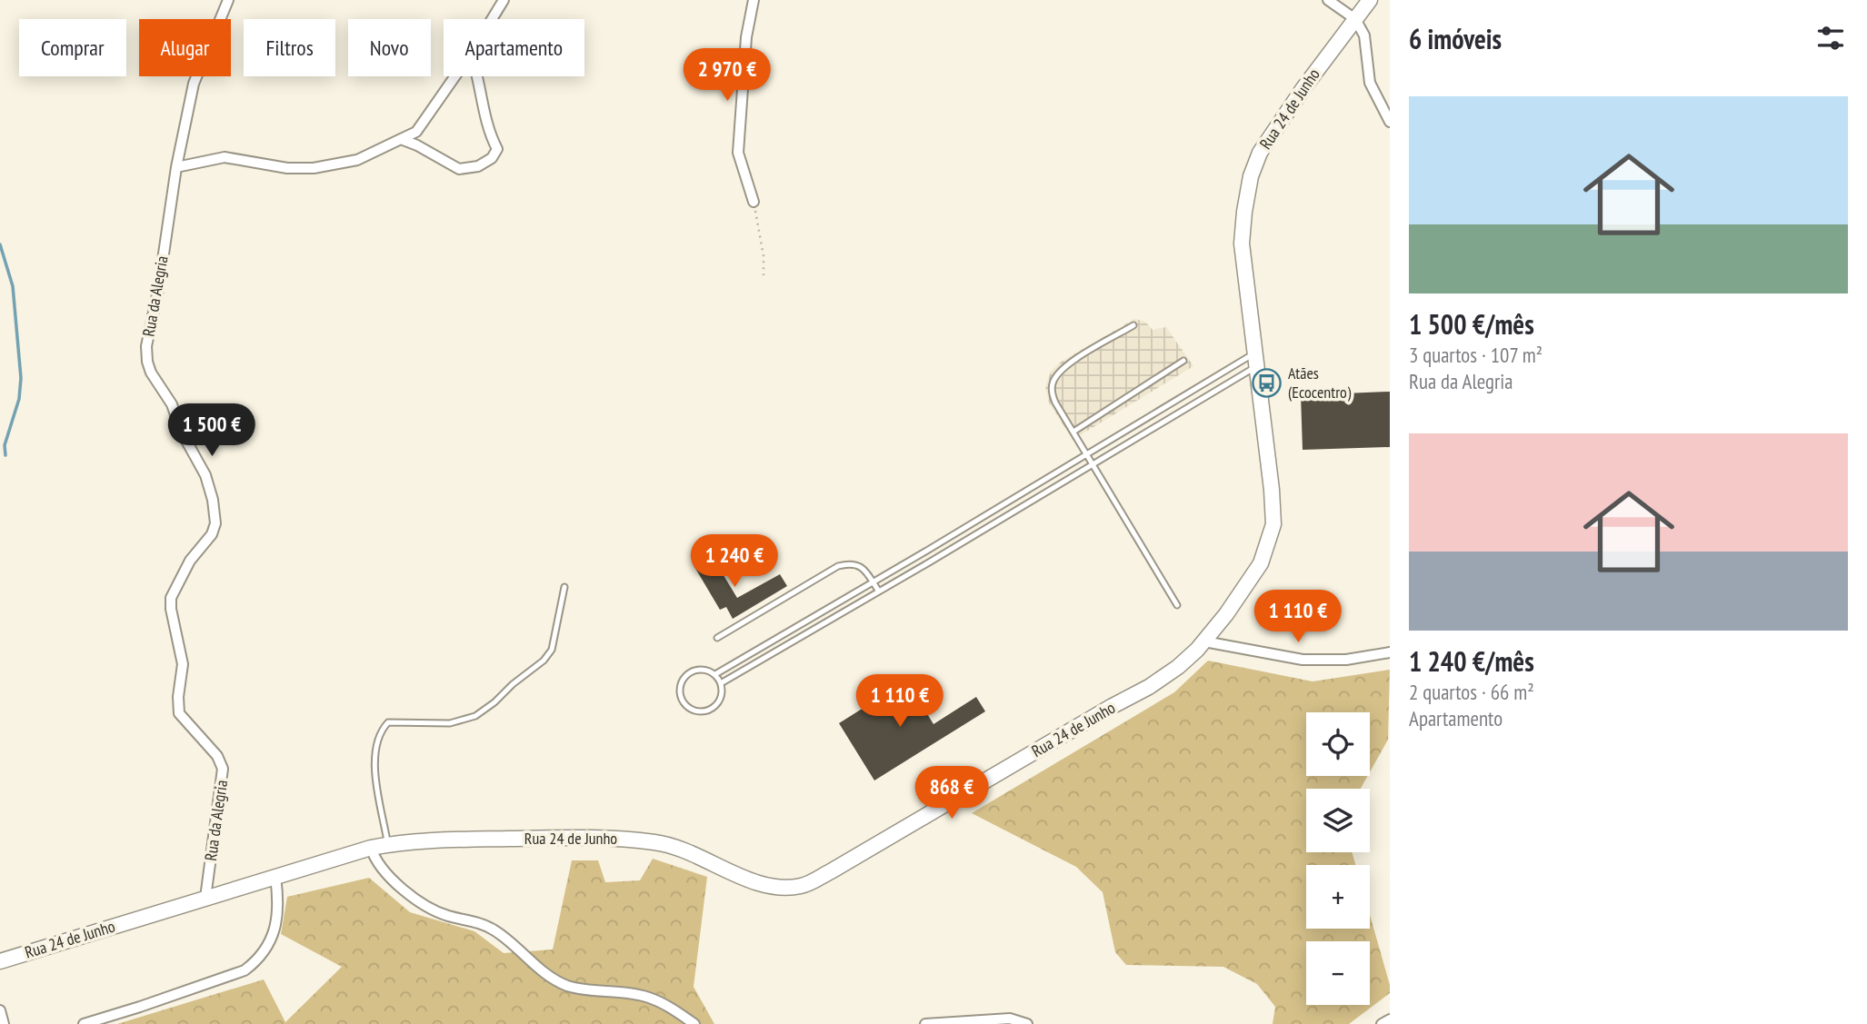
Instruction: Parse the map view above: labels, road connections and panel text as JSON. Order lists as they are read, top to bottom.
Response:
{
  "streets": {
    "main road": ["Rua 24 de Junho"],
    "street": ["Rua da Alegria"]
  },
  "crossings": [
    ["Rua 24 de Junho", "Rua da Alegria"]
  ],
  "places": {
    "bus stop": ["Atães (Ecocentro)"]
  },
  "page": {
    "heading": "6 imóveis",
    "chip": [
      "Comprar",
      "Alugar",
      "Filtros",
      "Novo",
      "Apartamento"
    ],
    "price": [
      "2 970 €",
      "1 500 €",
      "1 240 €",
      "1 110 €",
      "1 110 €",
      "868 €"
    ],
    "list": [
      {
        "name": "1 500 €/mês",
        "note": "3 quartos · 107 m² · Rua da Alegria"
      },
      {
        "name": "1 240 €/mês",
        "note": "2 quartos · 66 m² · Apartamento"
      }
    ],
    "map_buttons": ["+", "−"]
  }
}
